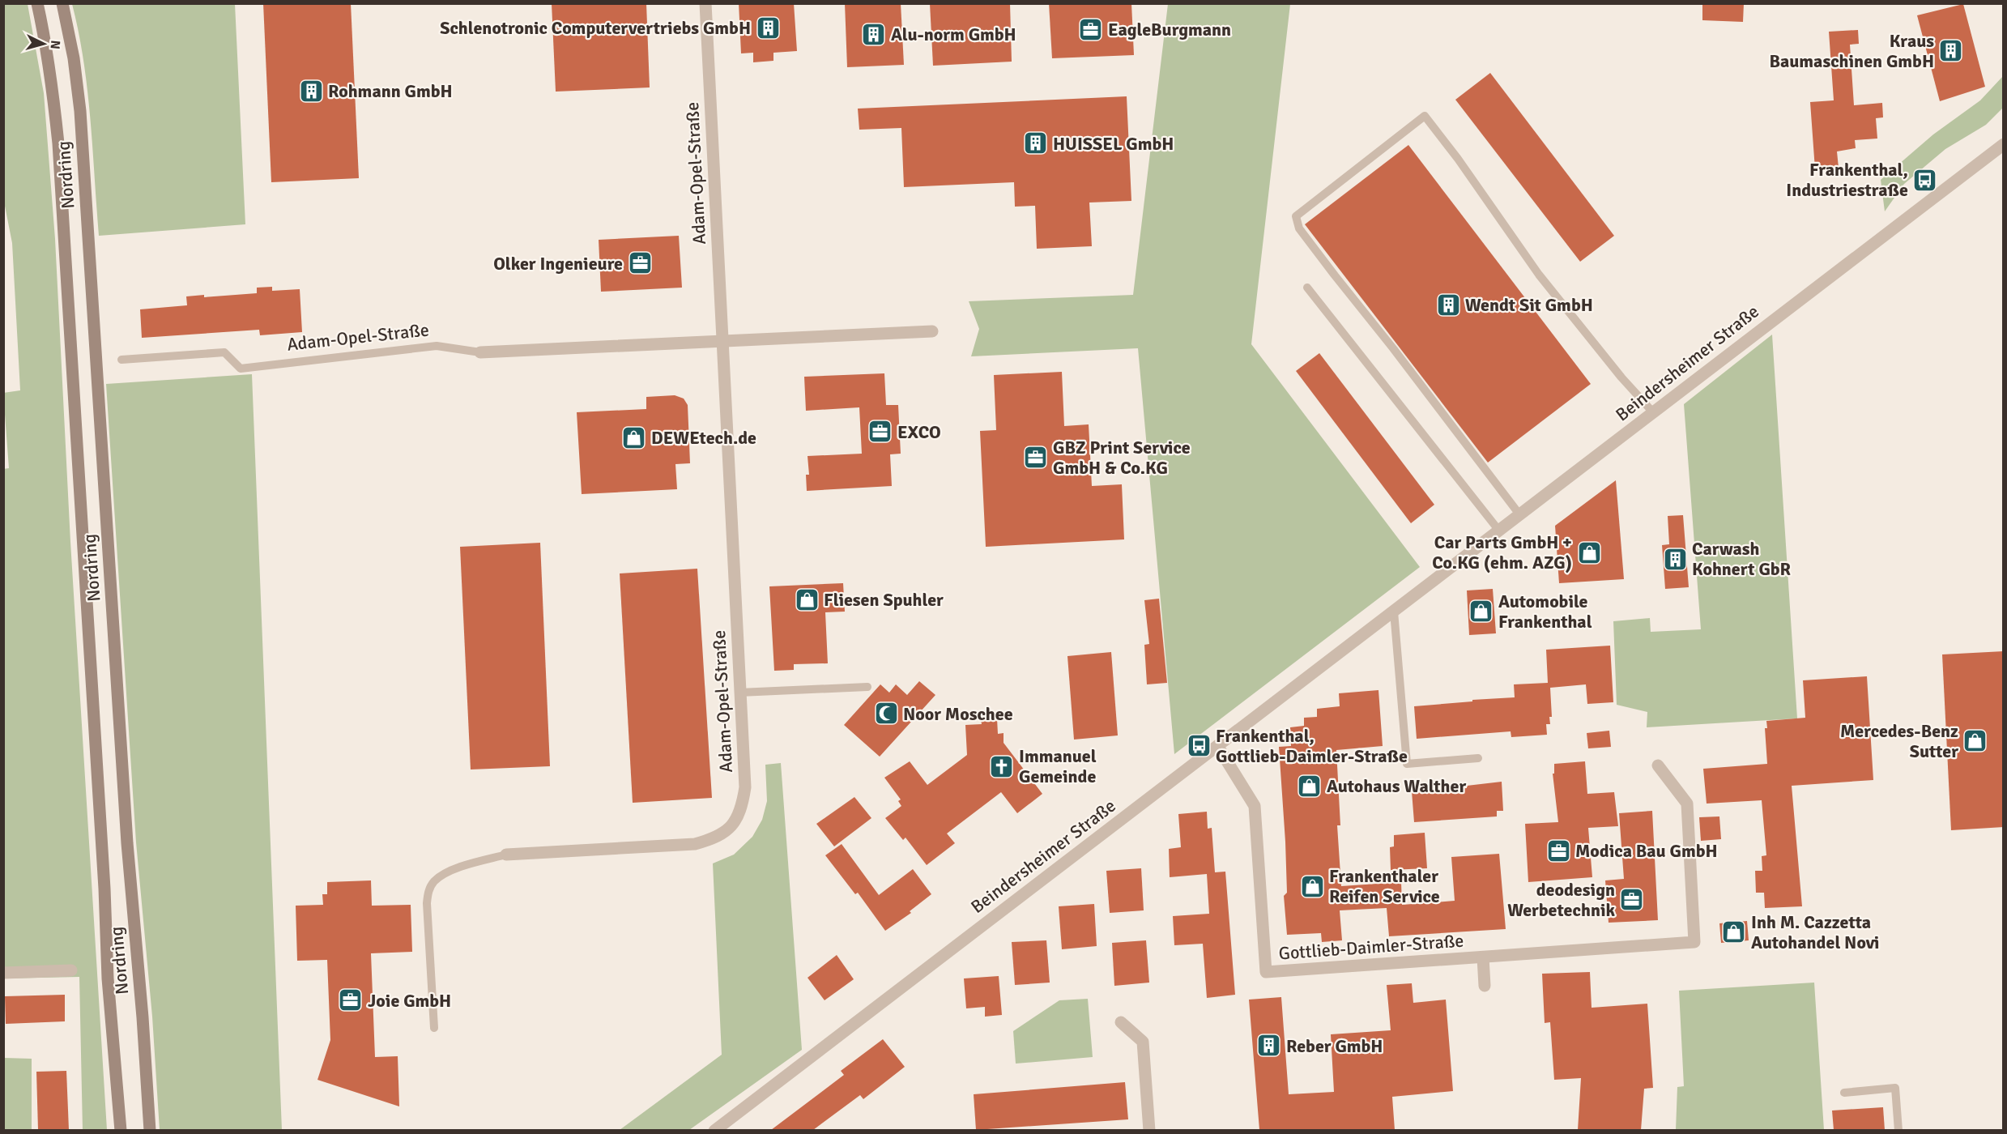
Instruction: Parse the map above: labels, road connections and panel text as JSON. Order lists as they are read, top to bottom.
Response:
{
  "streets": {
    "main road": ["Nordring"],
    "street": ["Adam-Opel-Straße", "Beindersheimer Straße", "Gottlieb-Daimler-Straße"]
  },
  "crossings": [
    ["Beindersheimer Straße", "Gottlieb-Daimler-Straße"]
  ],
  "places": {
    "building": [
      "Schlenotronic Computervertriebs GmbH",
      "Alu-norm GmbH",
      "Kraus Baumaschinen GmbH",
      "Rohmann GmbH",
      "HUISSEL GmbH",
      "Wendt Sit GmbH",
      "Carwash Kohnert GbR",
      "Reber GmbH"
    ],
    "office": [
      "EagleBurgmann",
      "Olker Ingenieure",
      "EXCO",
      "GBZ Print Service GmbH & Co.KG",
      "Modica Bau GmbH",
      "deodesign Werbetechnik",
      "Joie GmbH"
    ],
    "bus stop": ["Frankenthal, Industriestraße", "Frankenthal, Gottlieb-Daimler-Straße"],
    "shop": [
      "DEWEtech.de",
      "Car Parts GmbH + Co.KG (ehm. AZG)",
      "Fliesen Spuhler",
      "Automobile Frankenthal",
      "Mercedes-Benz Sutter",
      "Autohaus Walther",
      "Frankenthaler Reifen Service",
      "Inh M. Cazzetta Autohandel Novi"
    ],
    "mosque": ["Noor Moschee"],
    "church": ["Immanuel Gemeinde"]
  },
  "north": "right"
}
